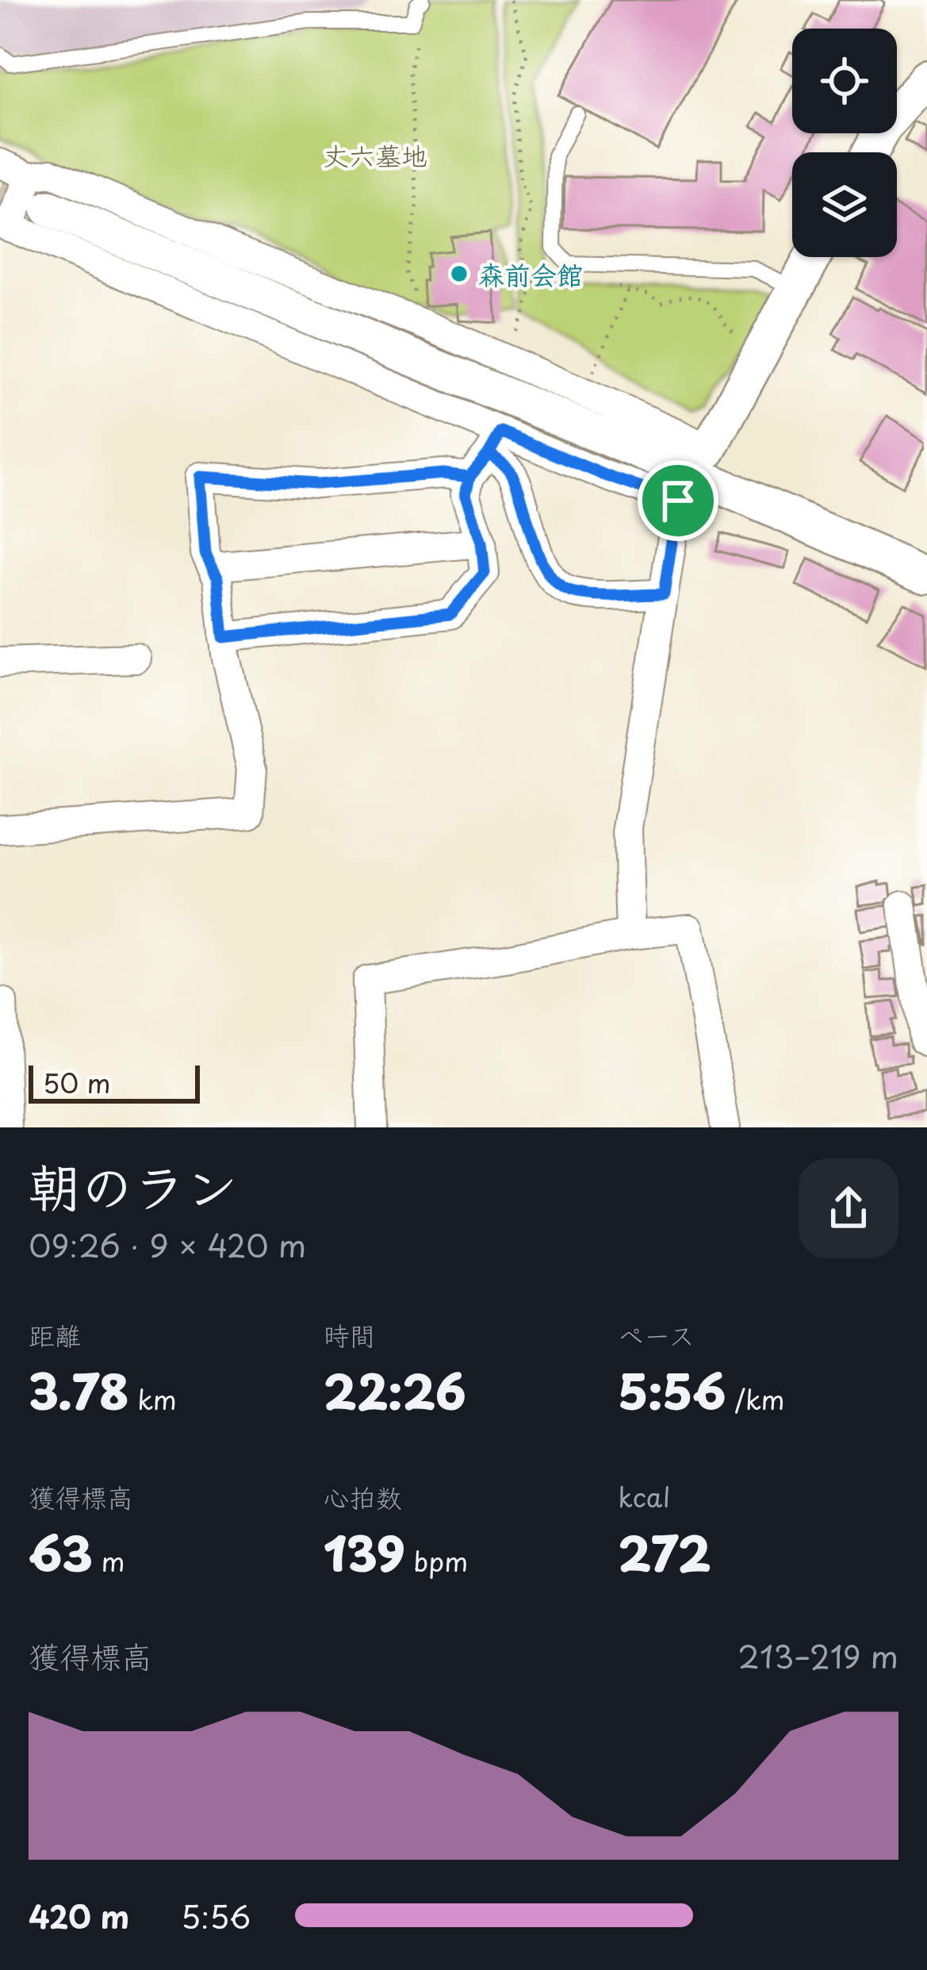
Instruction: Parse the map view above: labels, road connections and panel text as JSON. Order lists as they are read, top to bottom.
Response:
{
  "parks": ["丈六墓地"],
  "places": ["森前会館"],
  "scale_bar": "50 m",
  "page": {
    "scale": "50 m",
    "heading": ["朝のラン", "09:26 · 9 × 420 m"],
    "stats": [
      ["距離", "3.78 km"],
      ["時間", "22:26"],
      ["ペース", "5:56 /km"],
      ["獲得標高", "63 m"],
      ["心拍数", "139 bpm"],
      ["kcal", "272"]
    ],
    "chart": ["獲得標高", "213–219 m"],
    "list": [
      {
        "name": "420 m",
        "note": "5:56"
      }
    ]
  }
}
